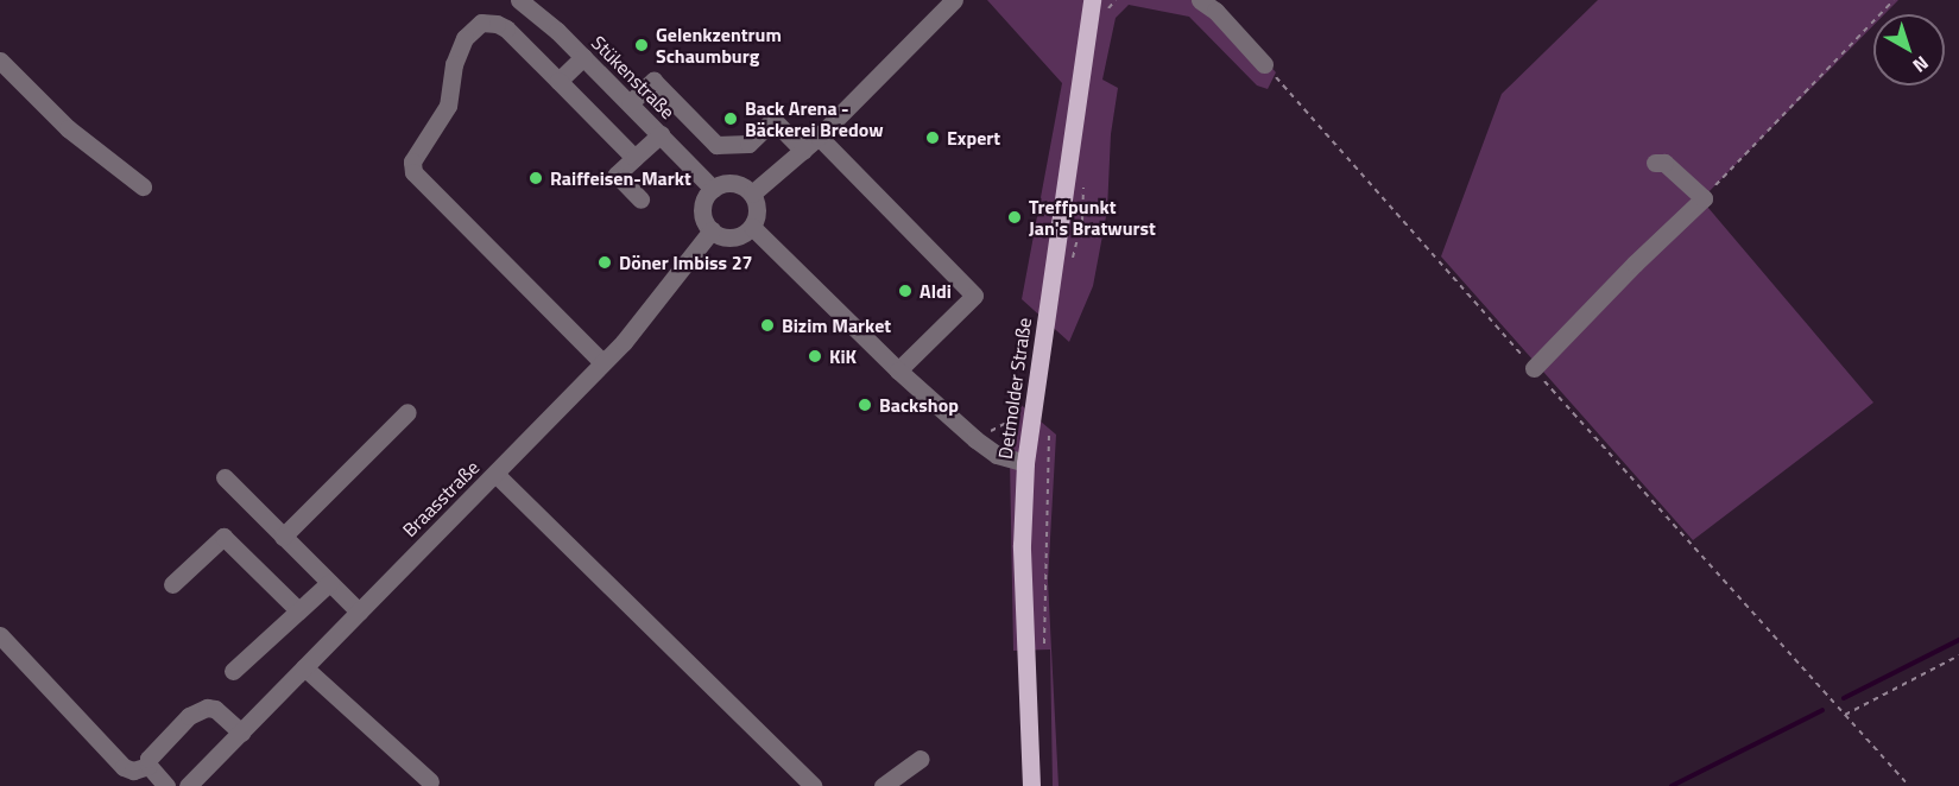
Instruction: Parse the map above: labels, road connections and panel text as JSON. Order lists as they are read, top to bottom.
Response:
{
  "streets": {
    "main road": ["Detmolder Straße"],
    "street": ["Stükenstraße", "Braasstraße"]
  },
  "crossings": [
    ["Stükenstraße", "Braasstraße"]
  ],
  "places": [
    "Gelenkzentrum Schaumburg",
    "Back Arena - Bäckerei Bredow",
    "Expert",
    "Raiffeisen-Markt",
    "Treffpunkt Jan's Bratwurst",
    "Döner Imbiss 27",
    "Aldi",
    "Bizim Market",
    "KiK",
    "Backshop"
  ],
  "north": "bottom right"
}
